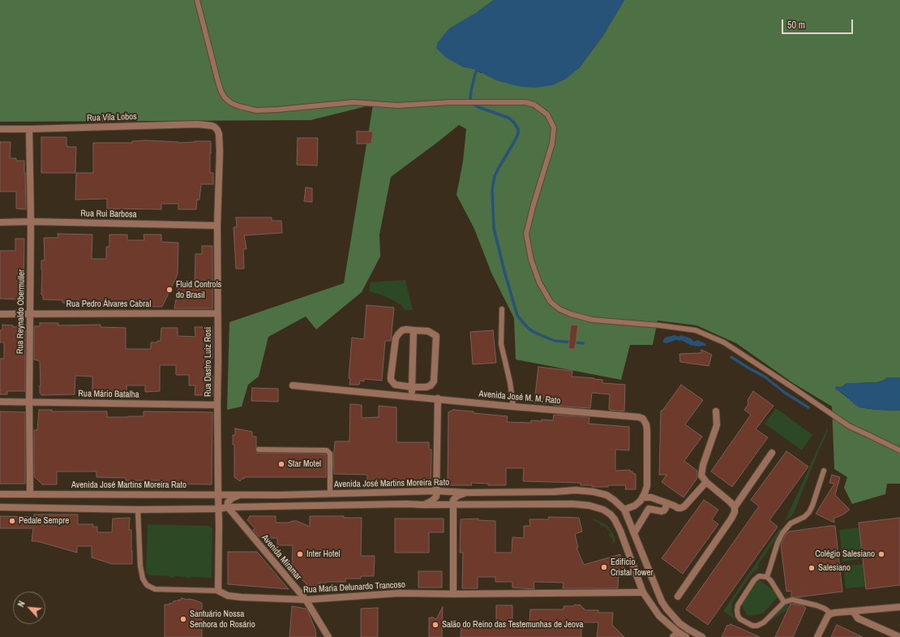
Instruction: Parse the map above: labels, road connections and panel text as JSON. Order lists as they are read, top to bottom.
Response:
{
  "streets": {
    "street": [
      "Rua Vila Lobos",
      "Rua Rui Barbosa",
      "Rua Pedro Álvares Cabral",
      "Rua Reynaldo Obermuller",
      "Rua Dastro Luiz Rosi",
      "Rua Mário Batalha",
      "Avenida José M. M. Rato",
      "Avenida José Martins Moreira Rato",
      "Avenida Miramar",
      "Rua Maria Delunardo Trancoso"
    ]
  },
  "crossings": [
    ["Rua Vila Lobos", "Rua Reynaldo Obermuller"],
    ["Rua Vila Lobos", "Rua Dastro Luiz Rosi"],
    ["Rua Rui Barbosa", "Rua Reynaldo Obermuller"],
    ["Rua Rui Barbosa", "Rua Dastro Luiz Rosi"],
    ["Rua Pedro Álvares Cabral", "Rua Reynaldo Obermuller"],
    ["Rua Pedro Álvares Cabral", "Rua Dastro Luiz Rosi"],
    ["Rua Reynaldo Obermuller", "Rua Mário Batalha"],
    ["Rua Reynaldo Obermuller", "Avenida José Martins Moreira Rato"],
    ["Rua Dastro Luiz Rosi", "Rua Mário Batalha"],
    ["Rua Dastro Luiz Rosi", "Avenida José Martins Moreira Rato"],
    ["Rua Dastro Luiz Rosi", "Rua Maria Delunardo Trancoso"],
    ["Avenida Miramar", "Rua Maria Delunardo Trancoso"]
  ],
  "places": [
    "Fluid Controls do Brasil",
    "Star Motel",
    "Pedale Sempre",
    "Inter Hotel",
    "Colégio Salesiano",
    "Edifício Cristal Tower",
    "Salesiano",
    "Santuário Nossa Senhora do Rosário",
    "Salão do Reino das Testemunhas de Jeova"
  ],
  "scale_bar": "50 m",
  "north": "top left"
}
